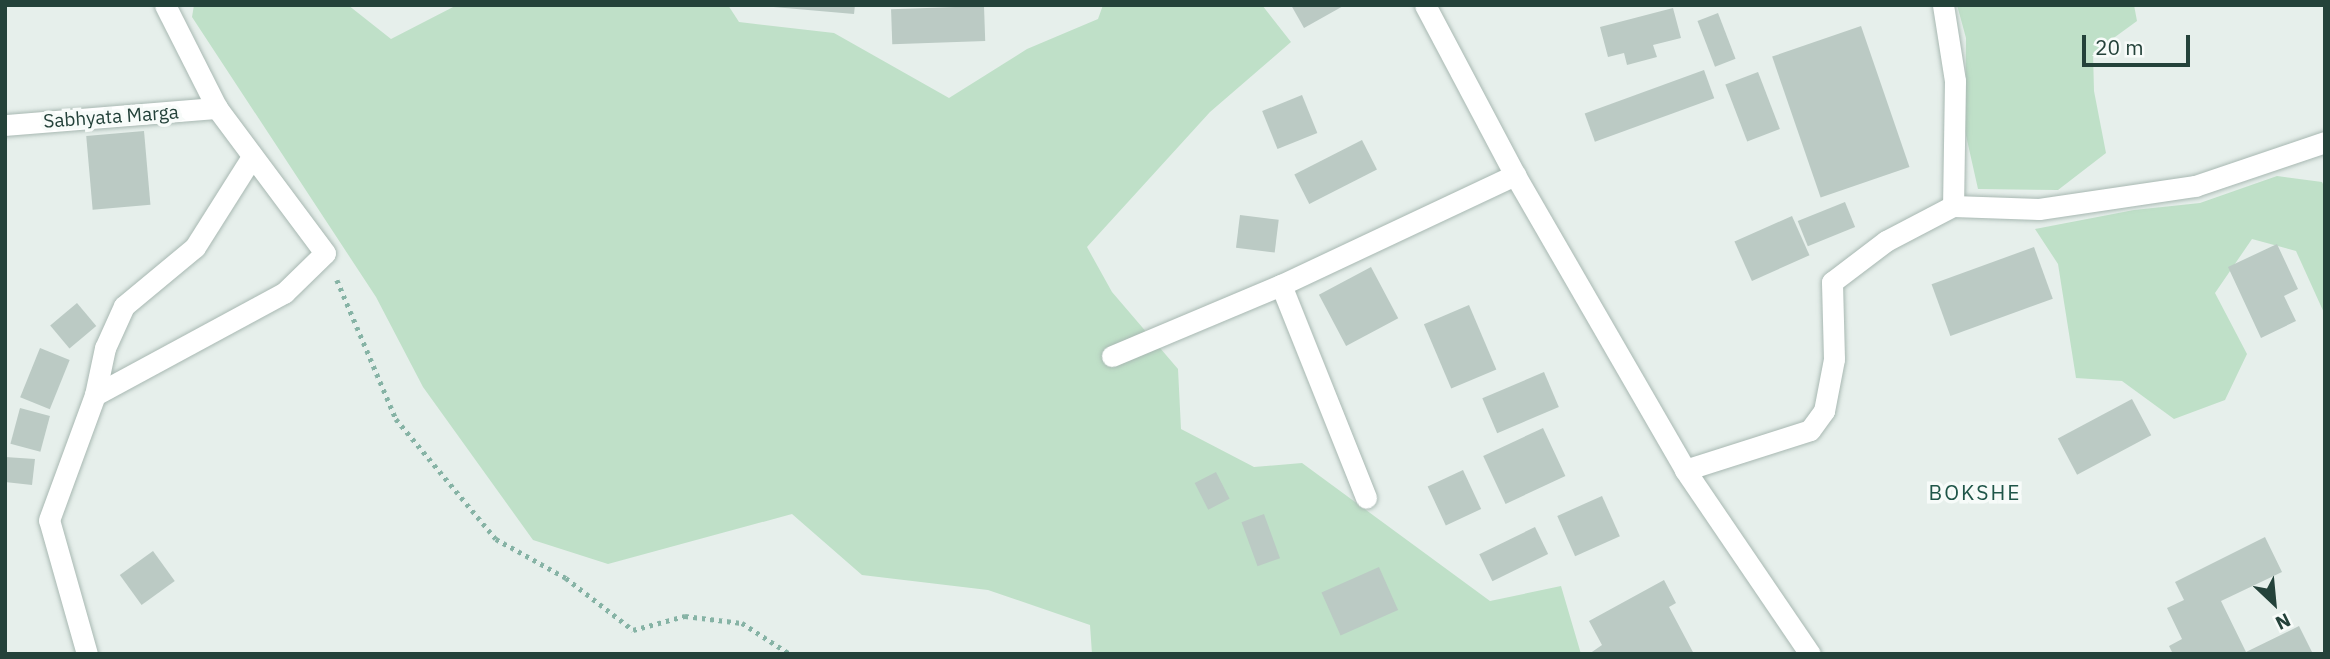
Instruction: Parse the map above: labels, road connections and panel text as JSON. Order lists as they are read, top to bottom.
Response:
{
  "streets": {
    "street": ["Sabhyata Marga"]
  },
  "districts": ["BOKSHE"],
  "scale_bar": "20 m",
  "north": "bottom right"
}
